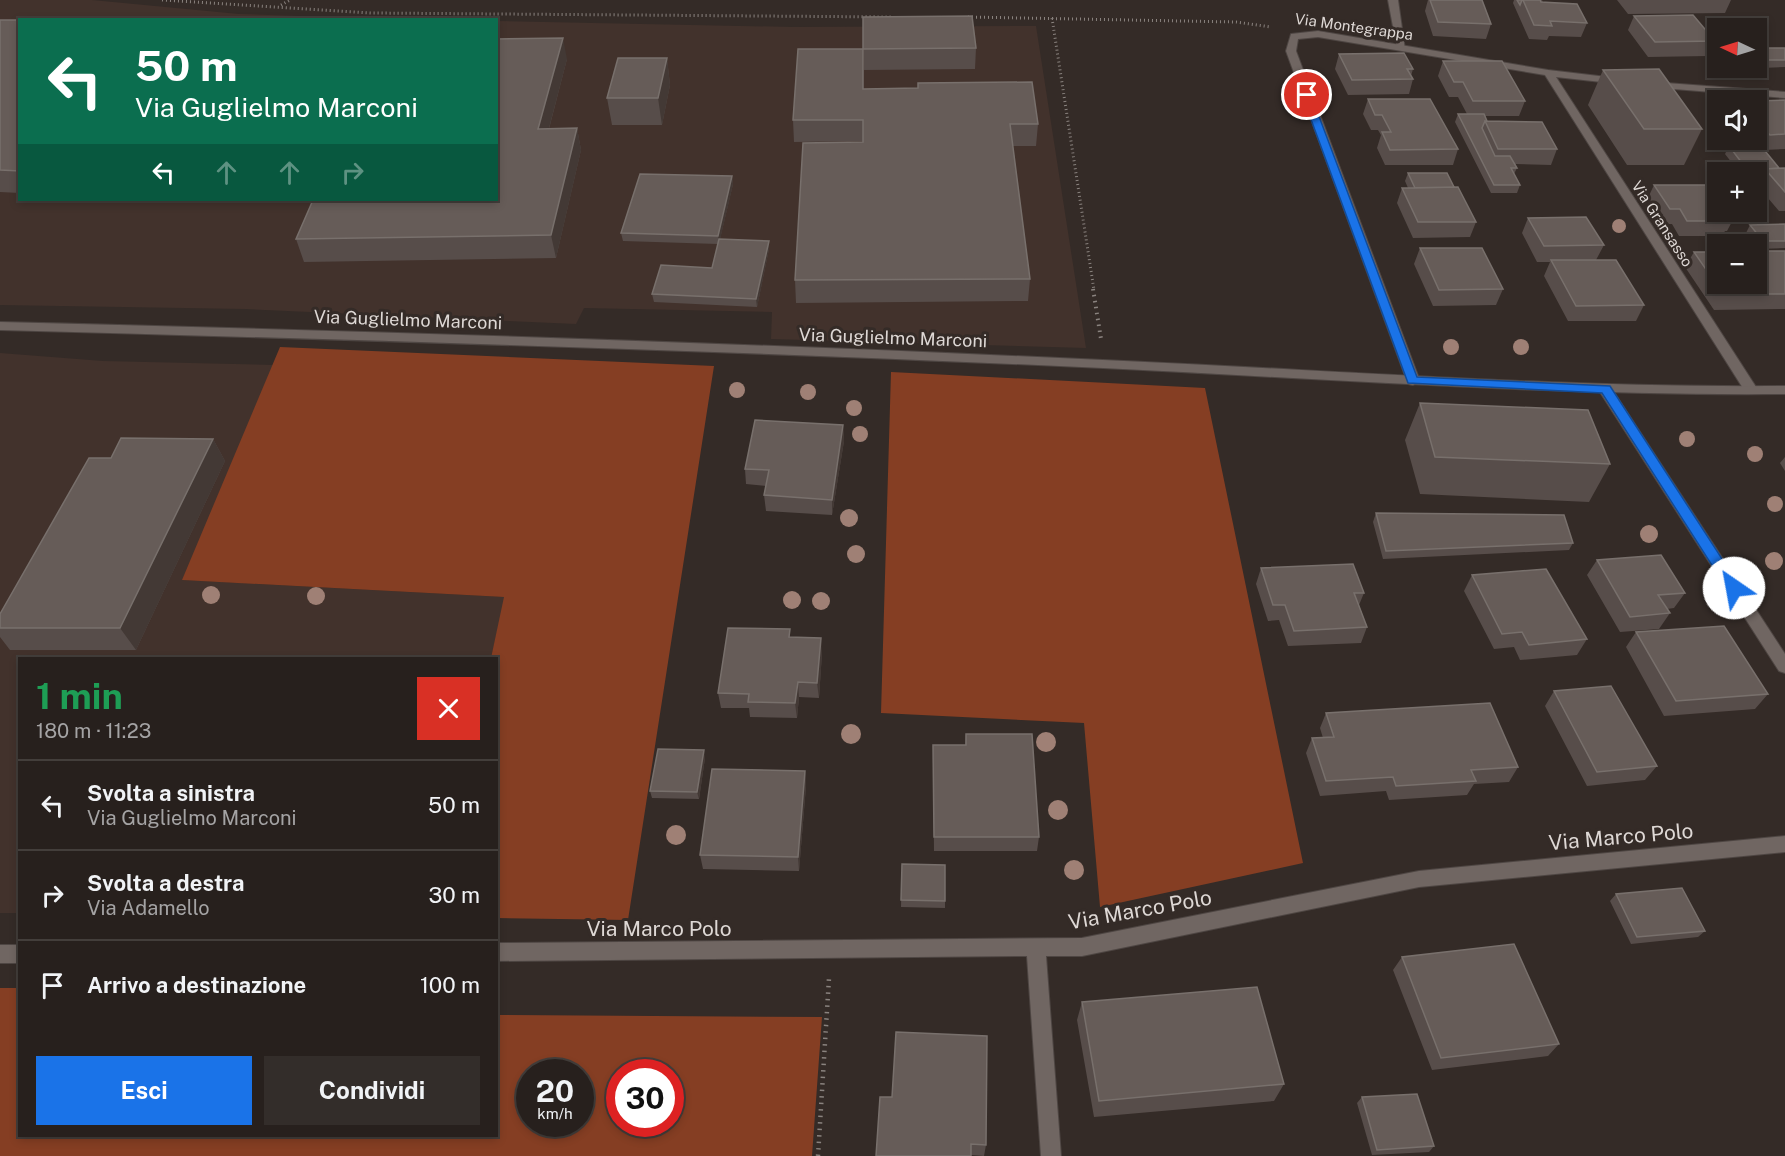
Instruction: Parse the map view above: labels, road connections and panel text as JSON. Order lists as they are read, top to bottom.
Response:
{
  "streets": {
    "street": [
      "Via Montegrappa",
      "Via Gransasso",
      "Via Guglielmo Marconi",
      "Via Marco Polo"
    ]
  },
  "crossings": [
    ["Via Montegrappa", "Via Gransasso"],
    ["Via Gransasso", "Via Guglielmo Marconi"]
  ],
  "north": "left",
  "page": {
    "map_buttons": ["+", "−"],
    "turn": ["50 m", "Via Guglielmo Marconi"],
    "heading": ["1 min", "180 m · 11:23"],
    "list": [
      {
        "name": "Svolta a sinistra",
        "note": "Via Guglielmo Marconi",
        "value": "50 m"
      },
      {
        "name": "Svolta a destra",
        "note": "Via Adamello",
        "value": "30 m"
      },
      {
        "name": "Arrivo a destinazione",
        "value": "100 m"
      }
    ],
    "buttons": ["Esci", "Condividi"],
    "speed": "20 km/h",
    "limit": "30"
  }
}
